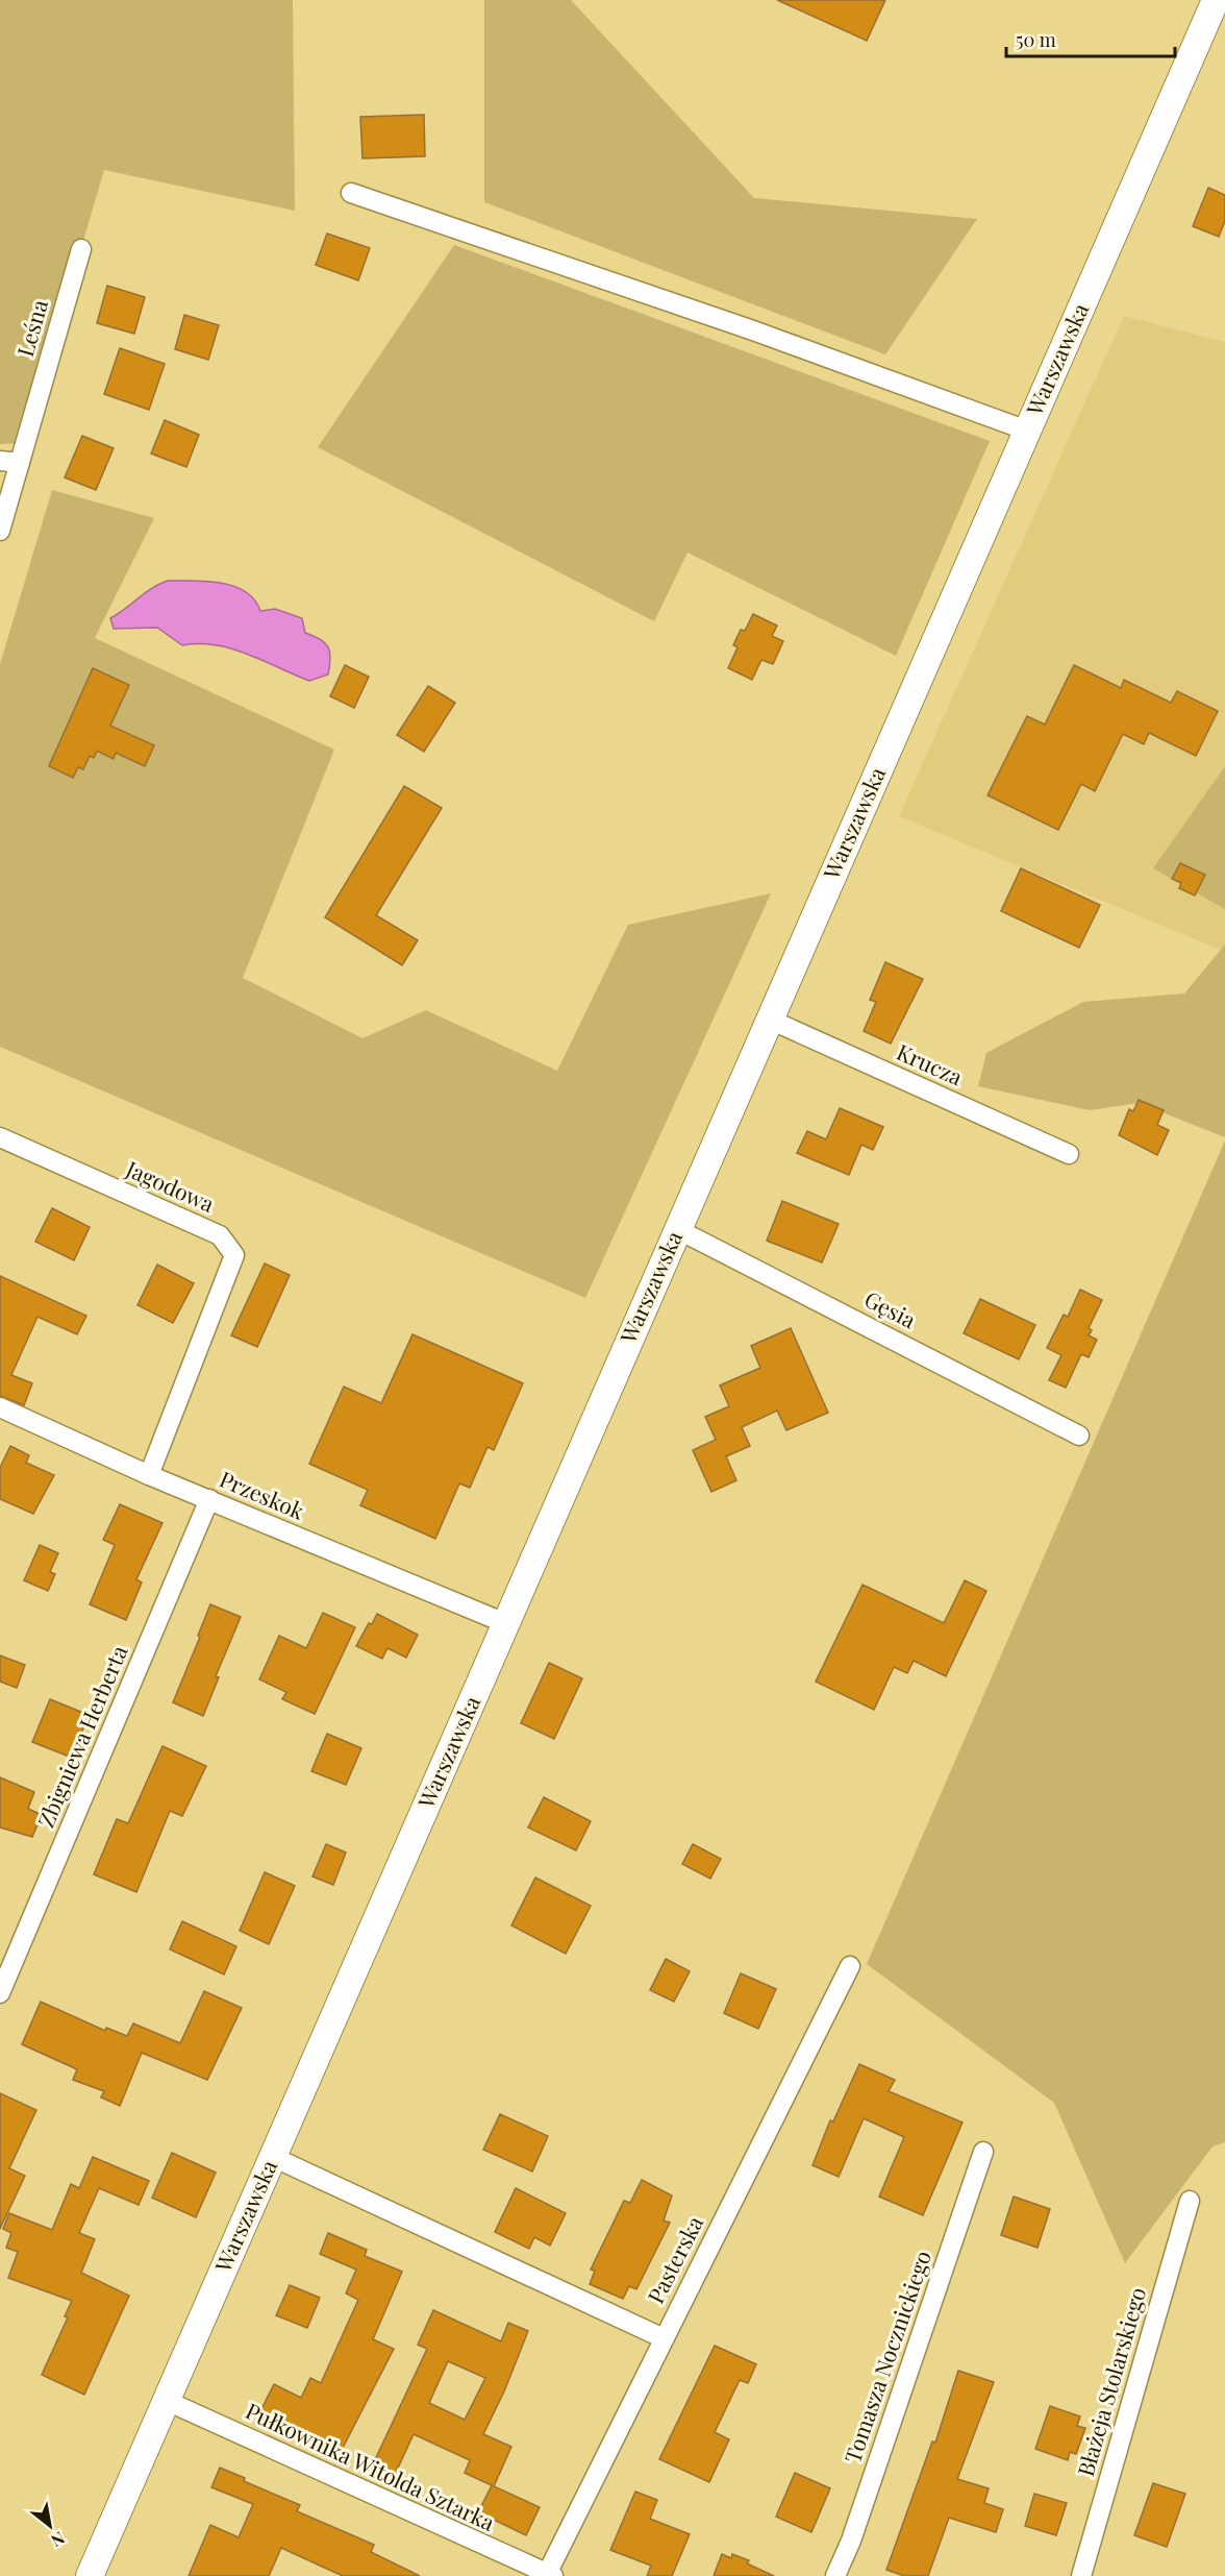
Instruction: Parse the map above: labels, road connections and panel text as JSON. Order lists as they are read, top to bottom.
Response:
{
  "streets": {
    "street": [
      "Leśna",
      "Warszawska",
      "Krucza",
      "Jagodowa",
      "Gęsia",
      "Przeskok",
      "Zbigniewa Herberta",
      "Pasterska",
      "Tomasza Nocznickiego",
      "Błażeja Stolarskiego",
      "Pułkownika Witolda Sztarka"
    ]
  },
  "crossings": [
    ["Warszawska", "Krucza"],
    ["Warszawska", "Gęsia"],
    ["Warszawska", "Przeskok"],
    ["Warszawska", "Pułkownika Witolda Sztarka"],
    ["Jagodowa", "Przeskok"],
    ["Przeskok", "Zbigniewa Herberta"],
    ["Pasterska", "Pułkownika Witolda Sztarka"]
  ],
  "scale_bar": "50 m",
  "north": "bottom right"
}
